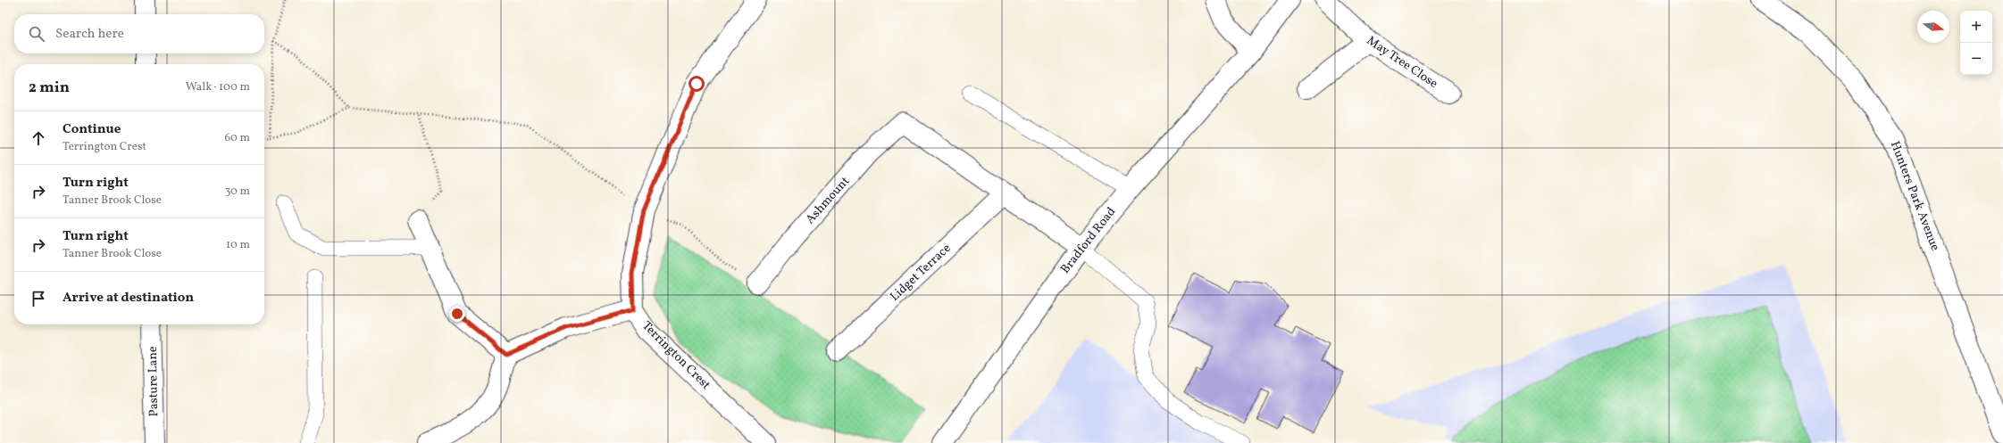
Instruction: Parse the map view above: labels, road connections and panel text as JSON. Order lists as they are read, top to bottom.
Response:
{
  "streets": {
    "street": [
      "May Tree Close",
      "Hunters Park Avenue",
      "Ashmount",
      "Bradford Road",
      "Lidget Terrace",
      "Terrington Crest",
      "Pasture Lane"
    ]
  },
  "crossings": [
    ["Ashmount", "Lidget Terrace"]
  ],
  "north": "right",
  "page": {
    "map_buttons": ["+", "−"],
    "search": "Search here",
    "heading": ["2 min", "Walk · 100 m"],
    "list": [
      ["Continue", "Terrington Crest", "60 m"],
      ["Turn right", "Tanner Brook Close", "30 m"],
      ["Turn right", "Tanner Brook Close", "10 m"],
      "Arrive at destination"
    ]
  }
}
